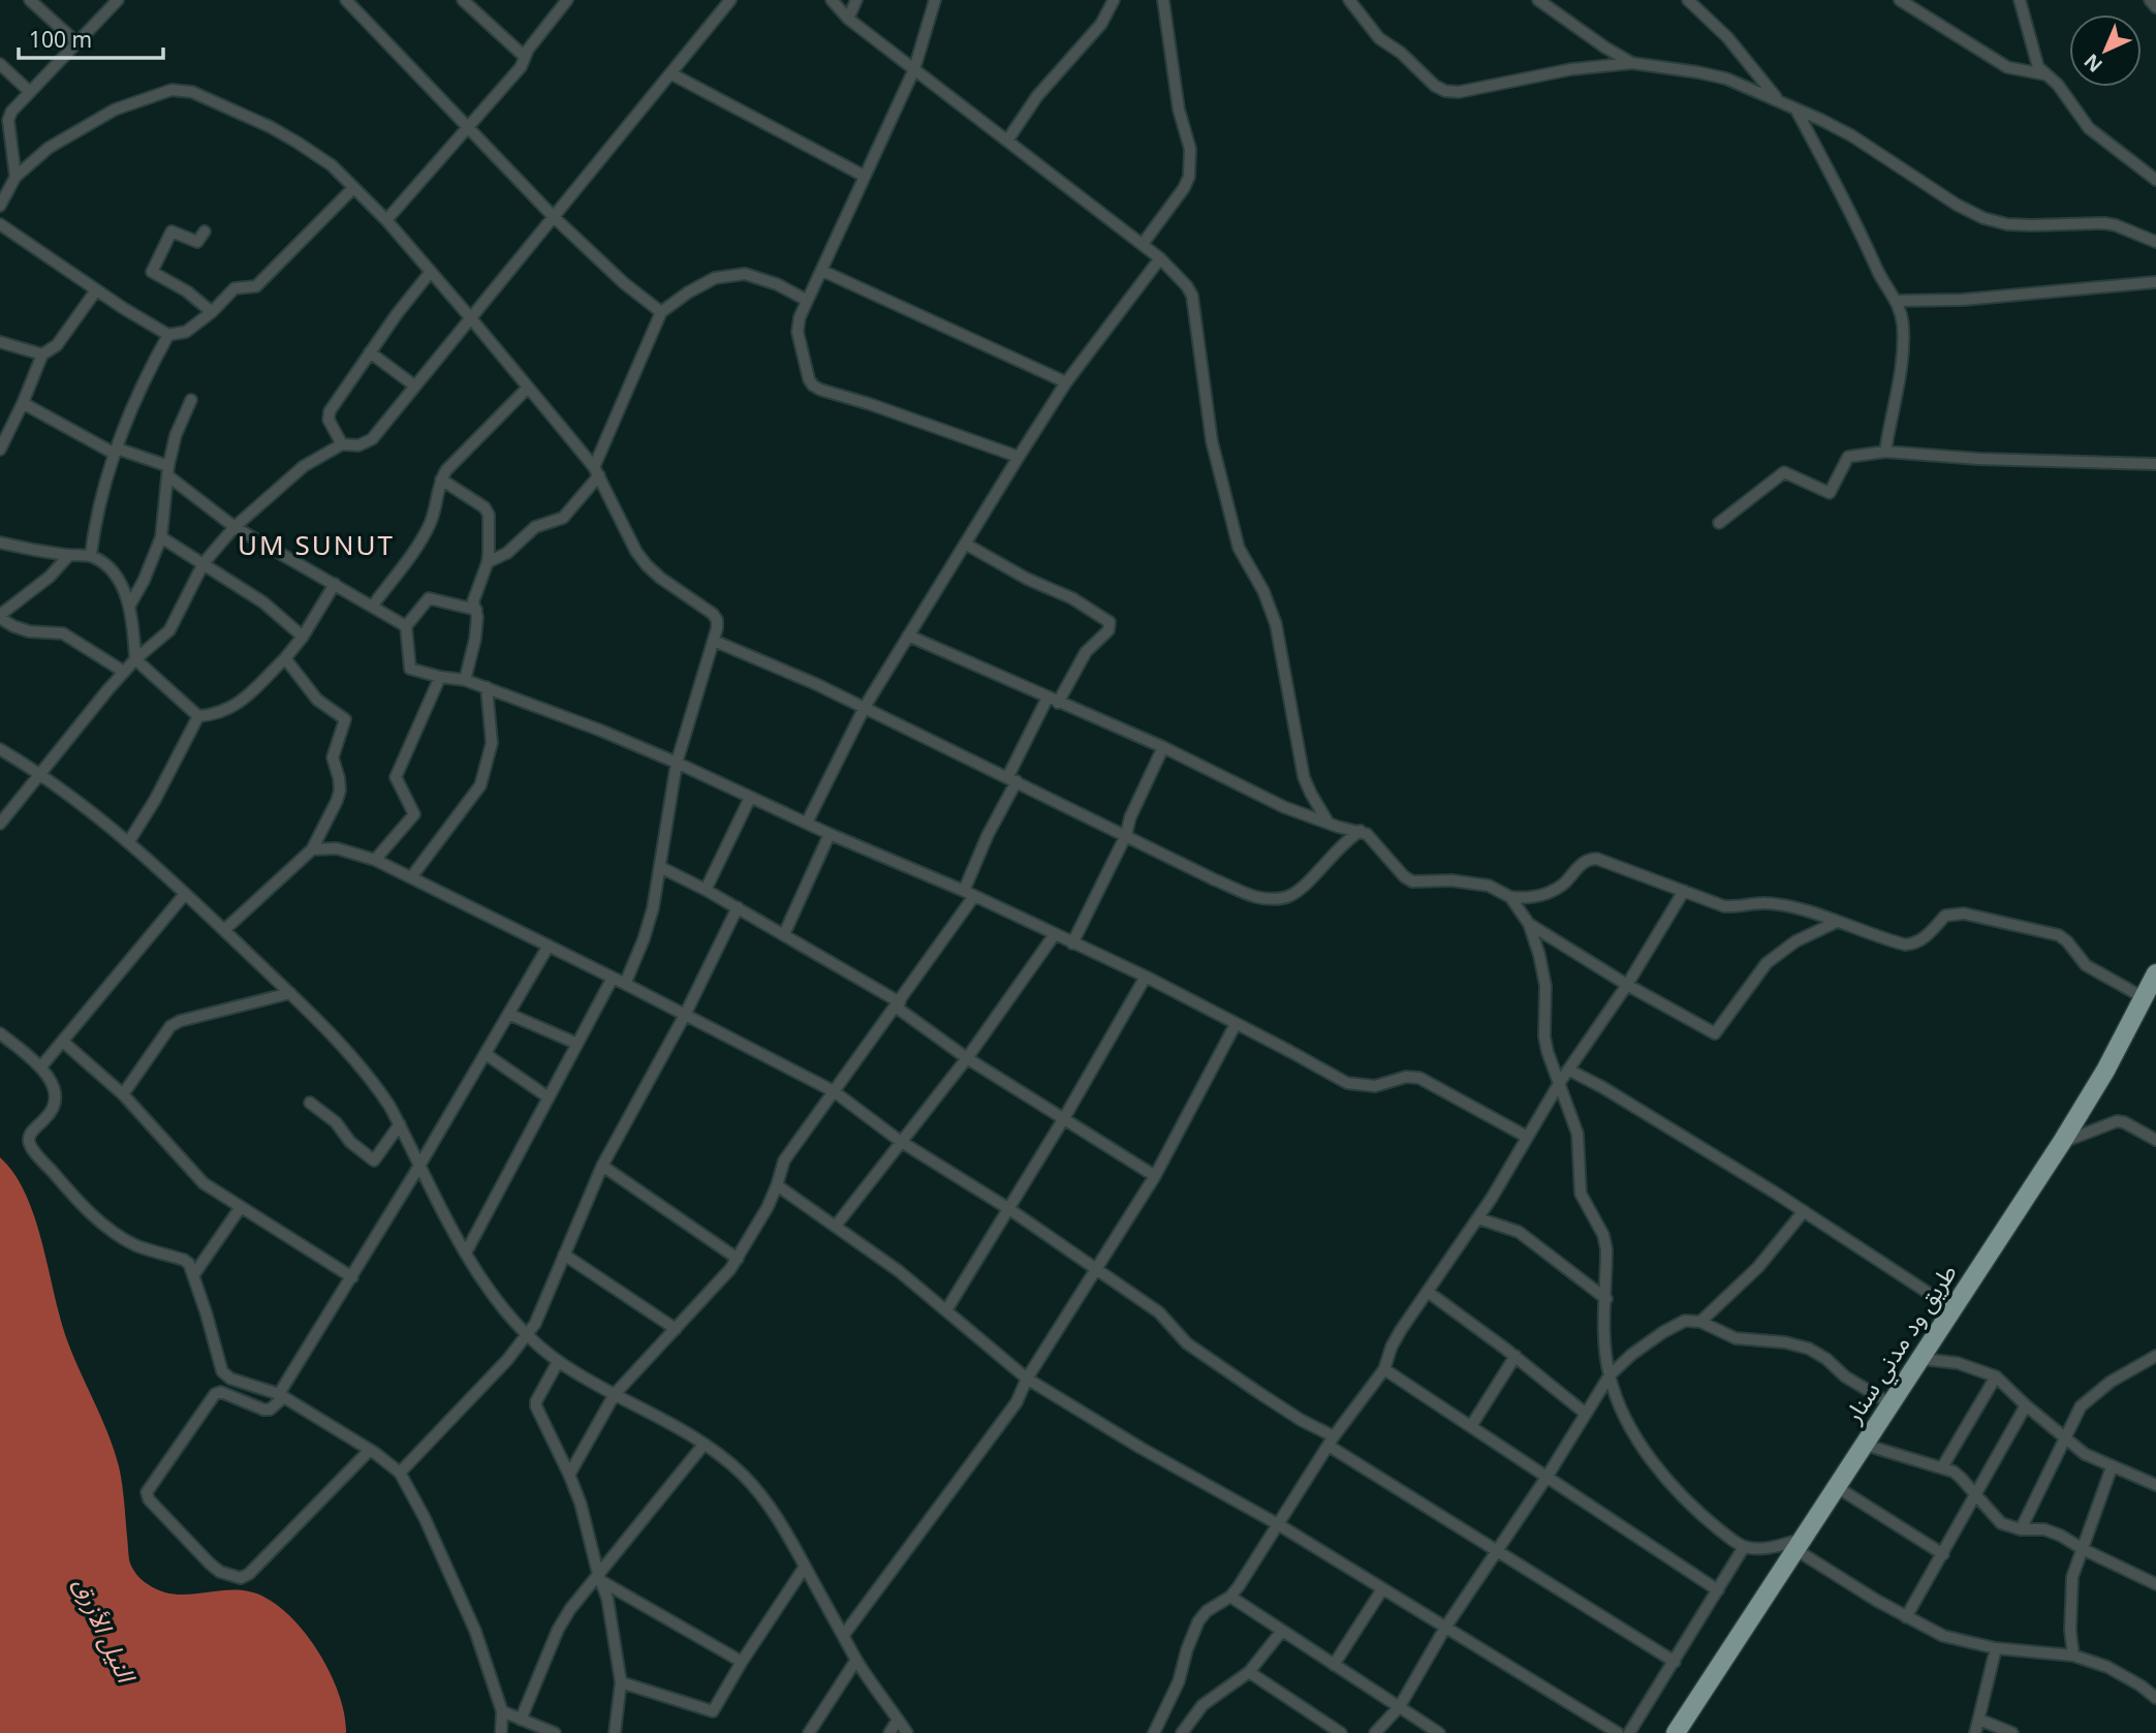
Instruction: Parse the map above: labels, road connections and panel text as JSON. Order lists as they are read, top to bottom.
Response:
{
  "streets": {
    "highway": ["طريق ود مدني سنار"]
  },
  "districts": ["UM SUNUT"],
  "water": ["النيل الأزرق"],
  "scale_bar": "100 m",
  "north": "bottom left"
}
